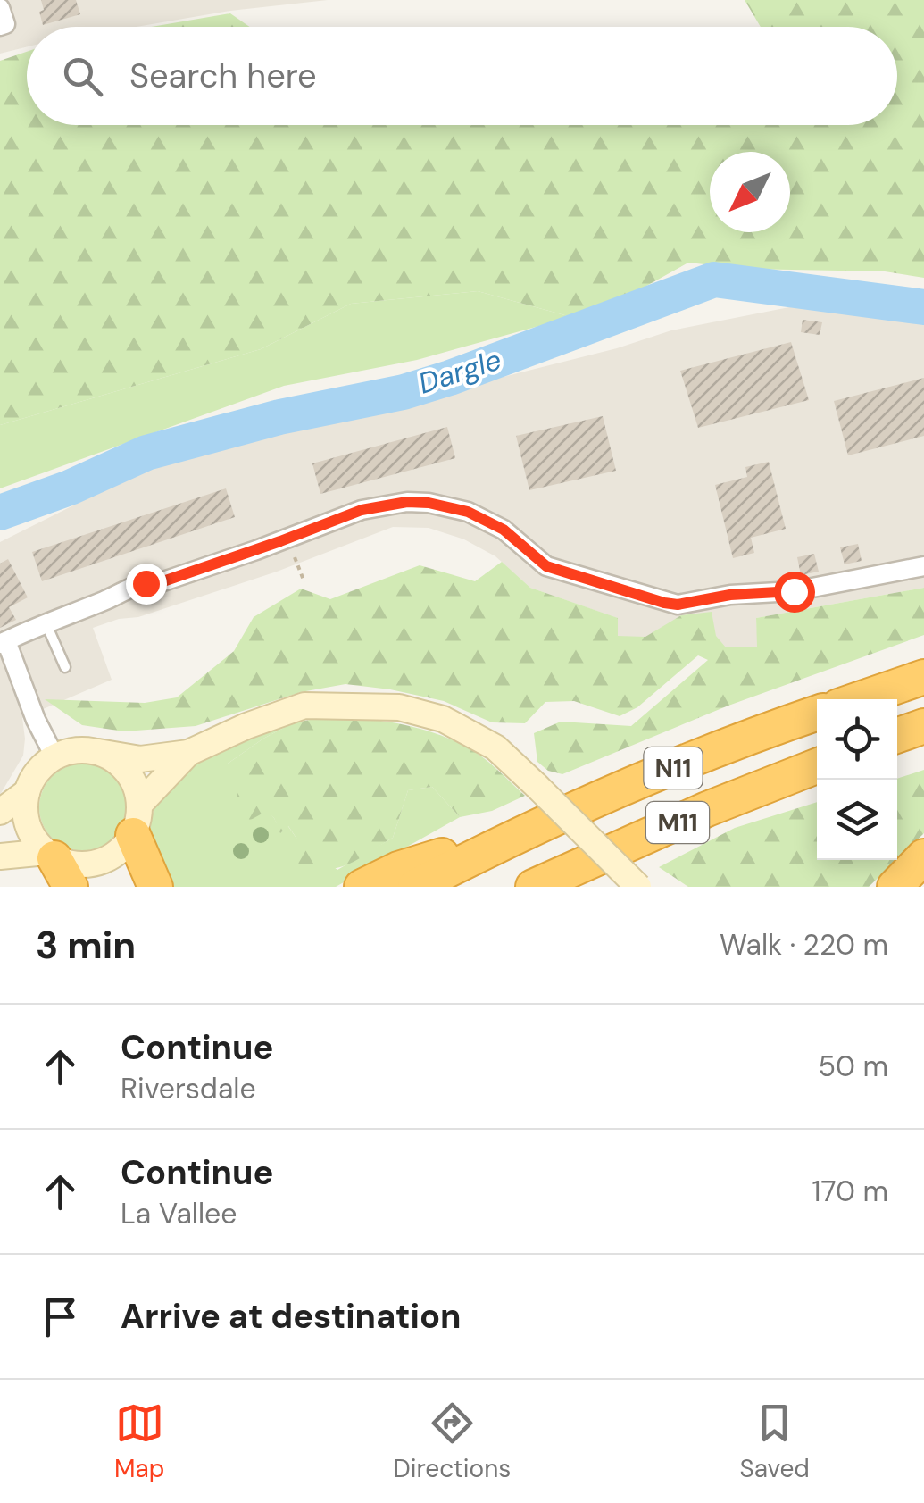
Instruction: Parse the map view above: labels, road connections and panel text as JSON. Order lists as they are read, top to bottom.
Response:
{
  "streets": {
    "highway": ["N11", "M11"]
  },
  "water": ["Dargle"],
  "north": "bottom left",
  "page": {
    "search": "Search here",
    "heading": ["3 min", "Walk · 220 m"],
    "list": [
      ["Continue", "Riversdale", "50 m"],
      ["Continue", "La Vallee", "170 m"],
      "Arrive at destination"
    ],
    "nav": ["Map", "Directions", "Saved"]
  }
}
